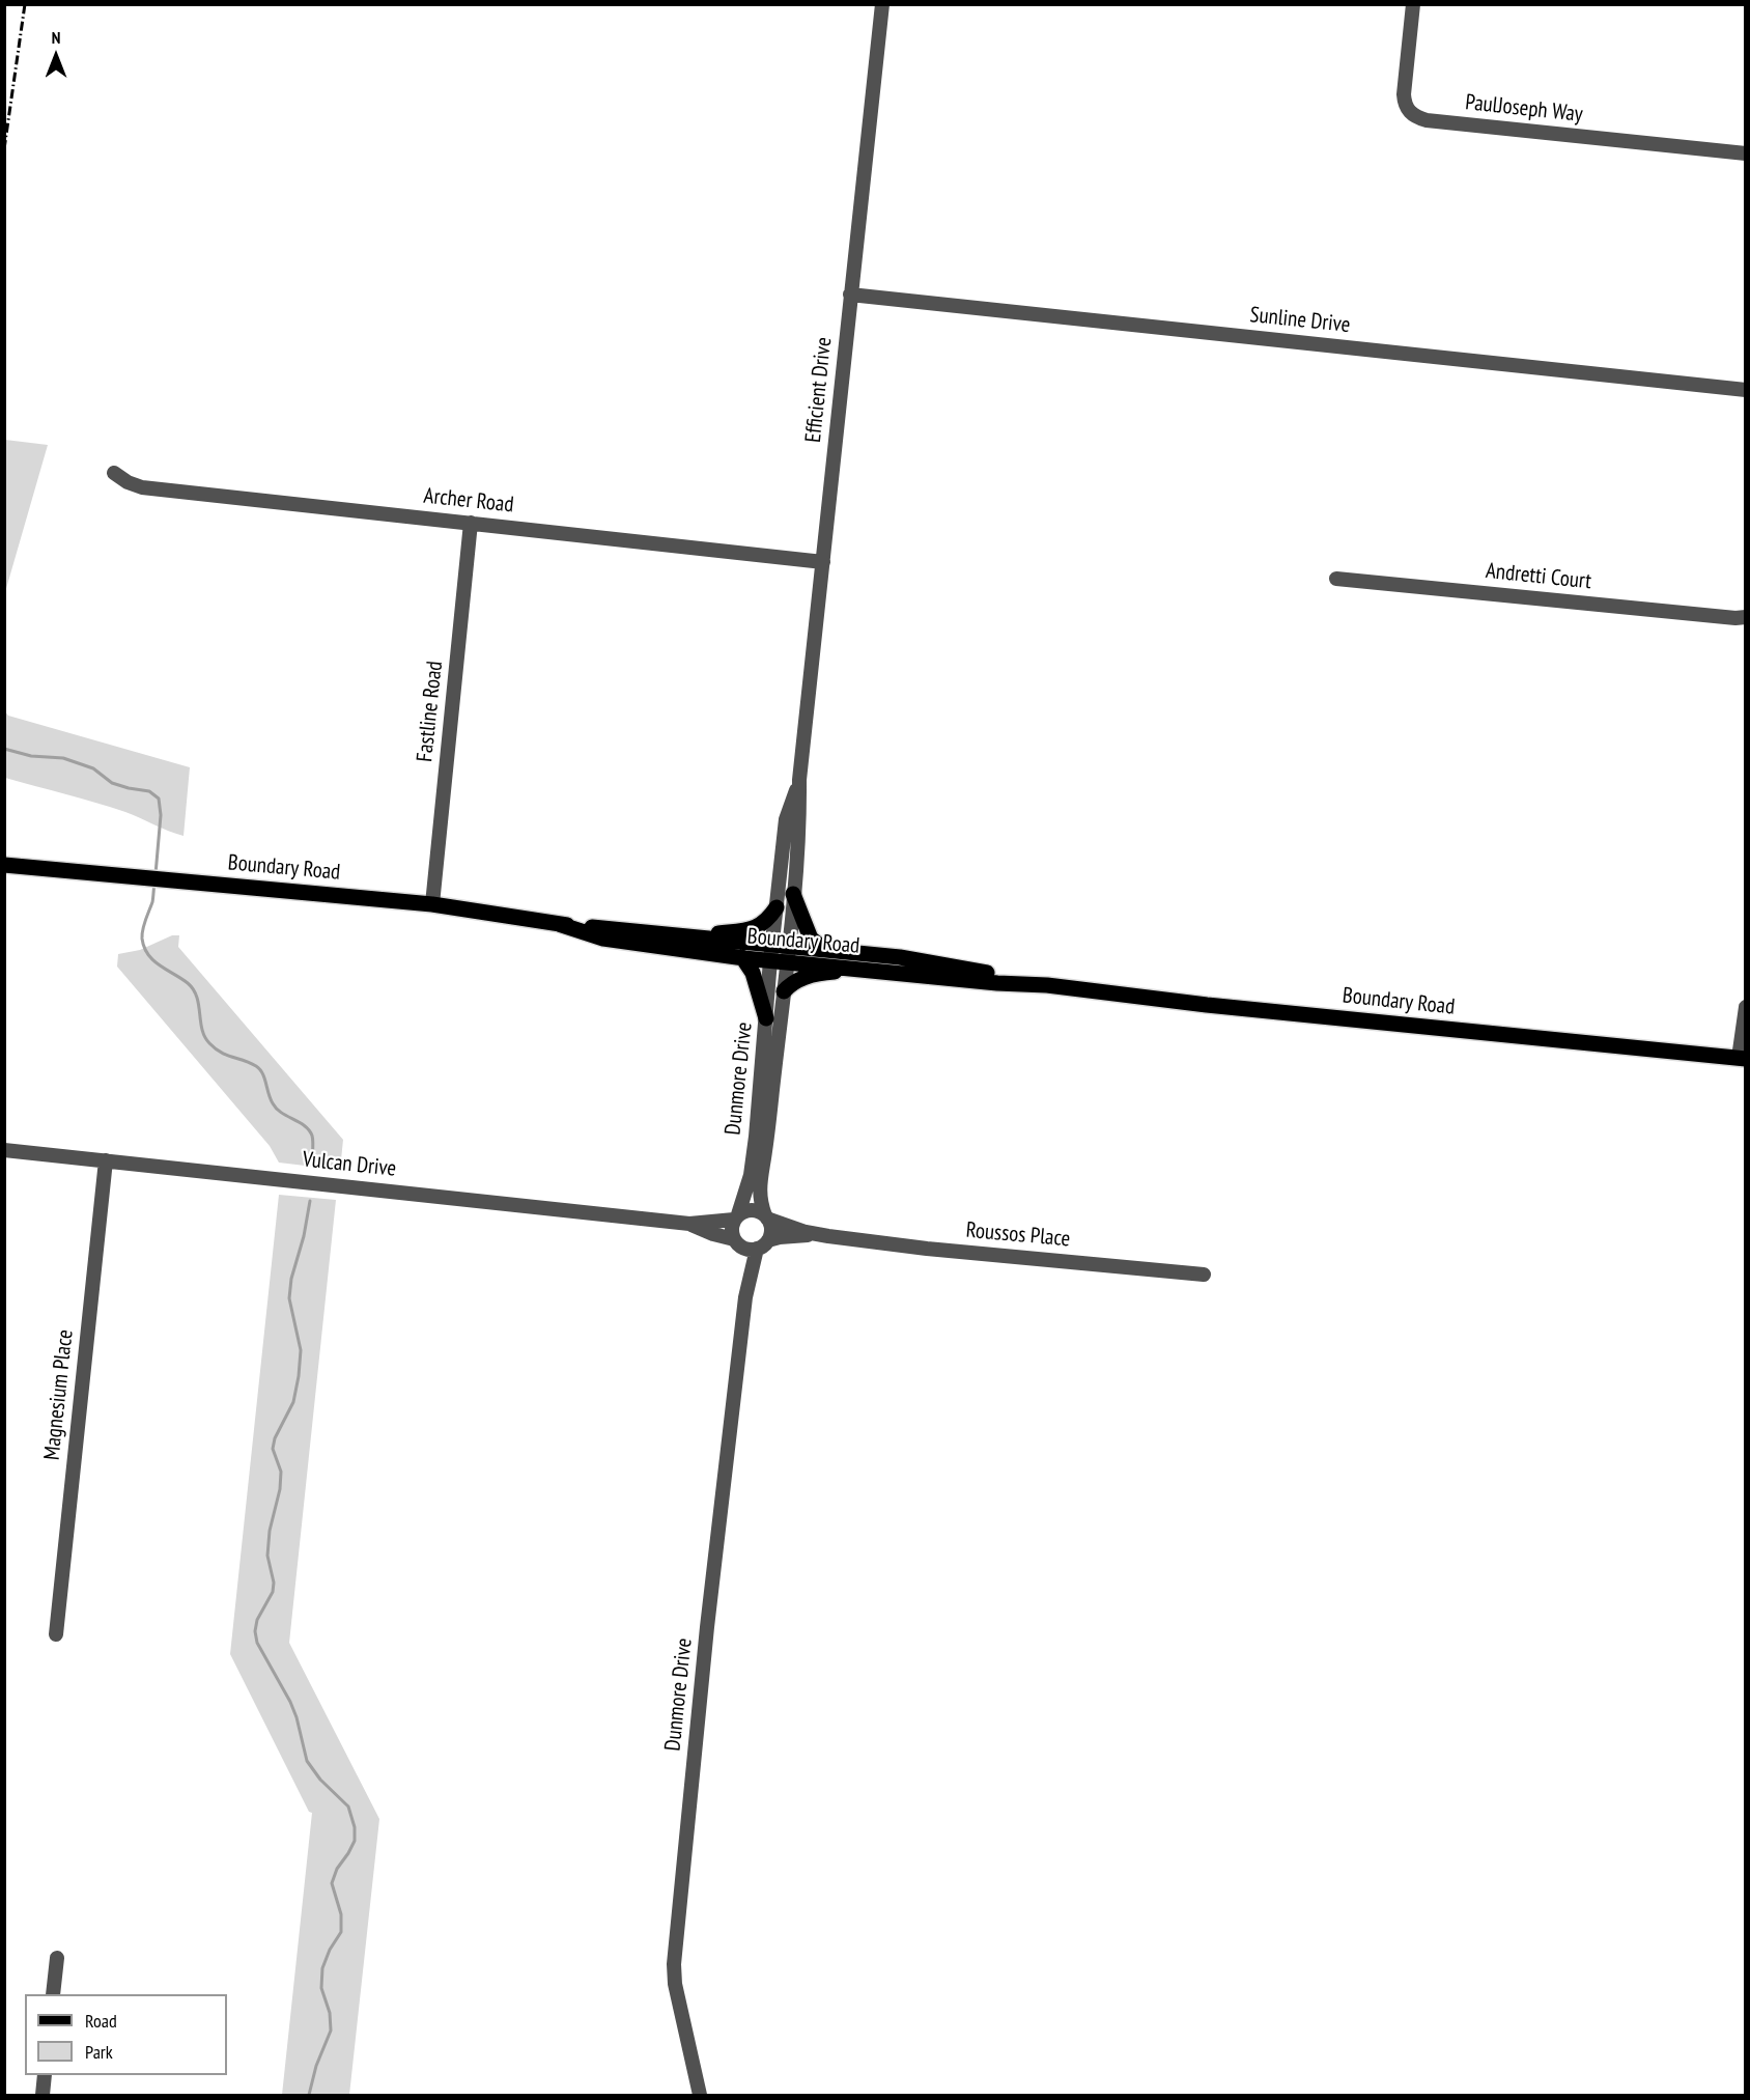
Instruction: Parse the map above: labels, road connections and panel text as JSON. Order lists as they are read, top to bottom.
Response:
{
  "streets": {
    "main road": ["Boundary Road"],
    "street": [
      "PaulJoseph Way",
      "Sunline Drive",
      "Efficient Drive",
      "Archer Road",
      "Andretti Court",
      "Fastline Road",
      "Dunmore Drive",
      "Vulcan Drive",
      "Roussos Place",
      "Magnesium Place"
    ]
  },
  "crossings": [
    ["Sunline Drive", "Efficient Drive"],
    ["Efficient Drive", "Archer Road"],
    ["Efficient Drive", "Boundary Road"],
    ["Efficient Drive", "Dunmore Drive"],
    ["Archer Road", "Fastline Road"],
    ["Fastline Road", "Boundary Road"],
    ["Boundary Road", "Dunmore Drive"],
    ["Dunmore Drive", "Vulcan Drive"],
    ["Dunmore Drive", "Roussos Place"],
    ["Vulcan Drive", "Roussos Place"],
    ["Vulcan Drive", "Magnesium Place"]
  ],
  "legend": ["Road", "Park"],
  "north": "top"
}
